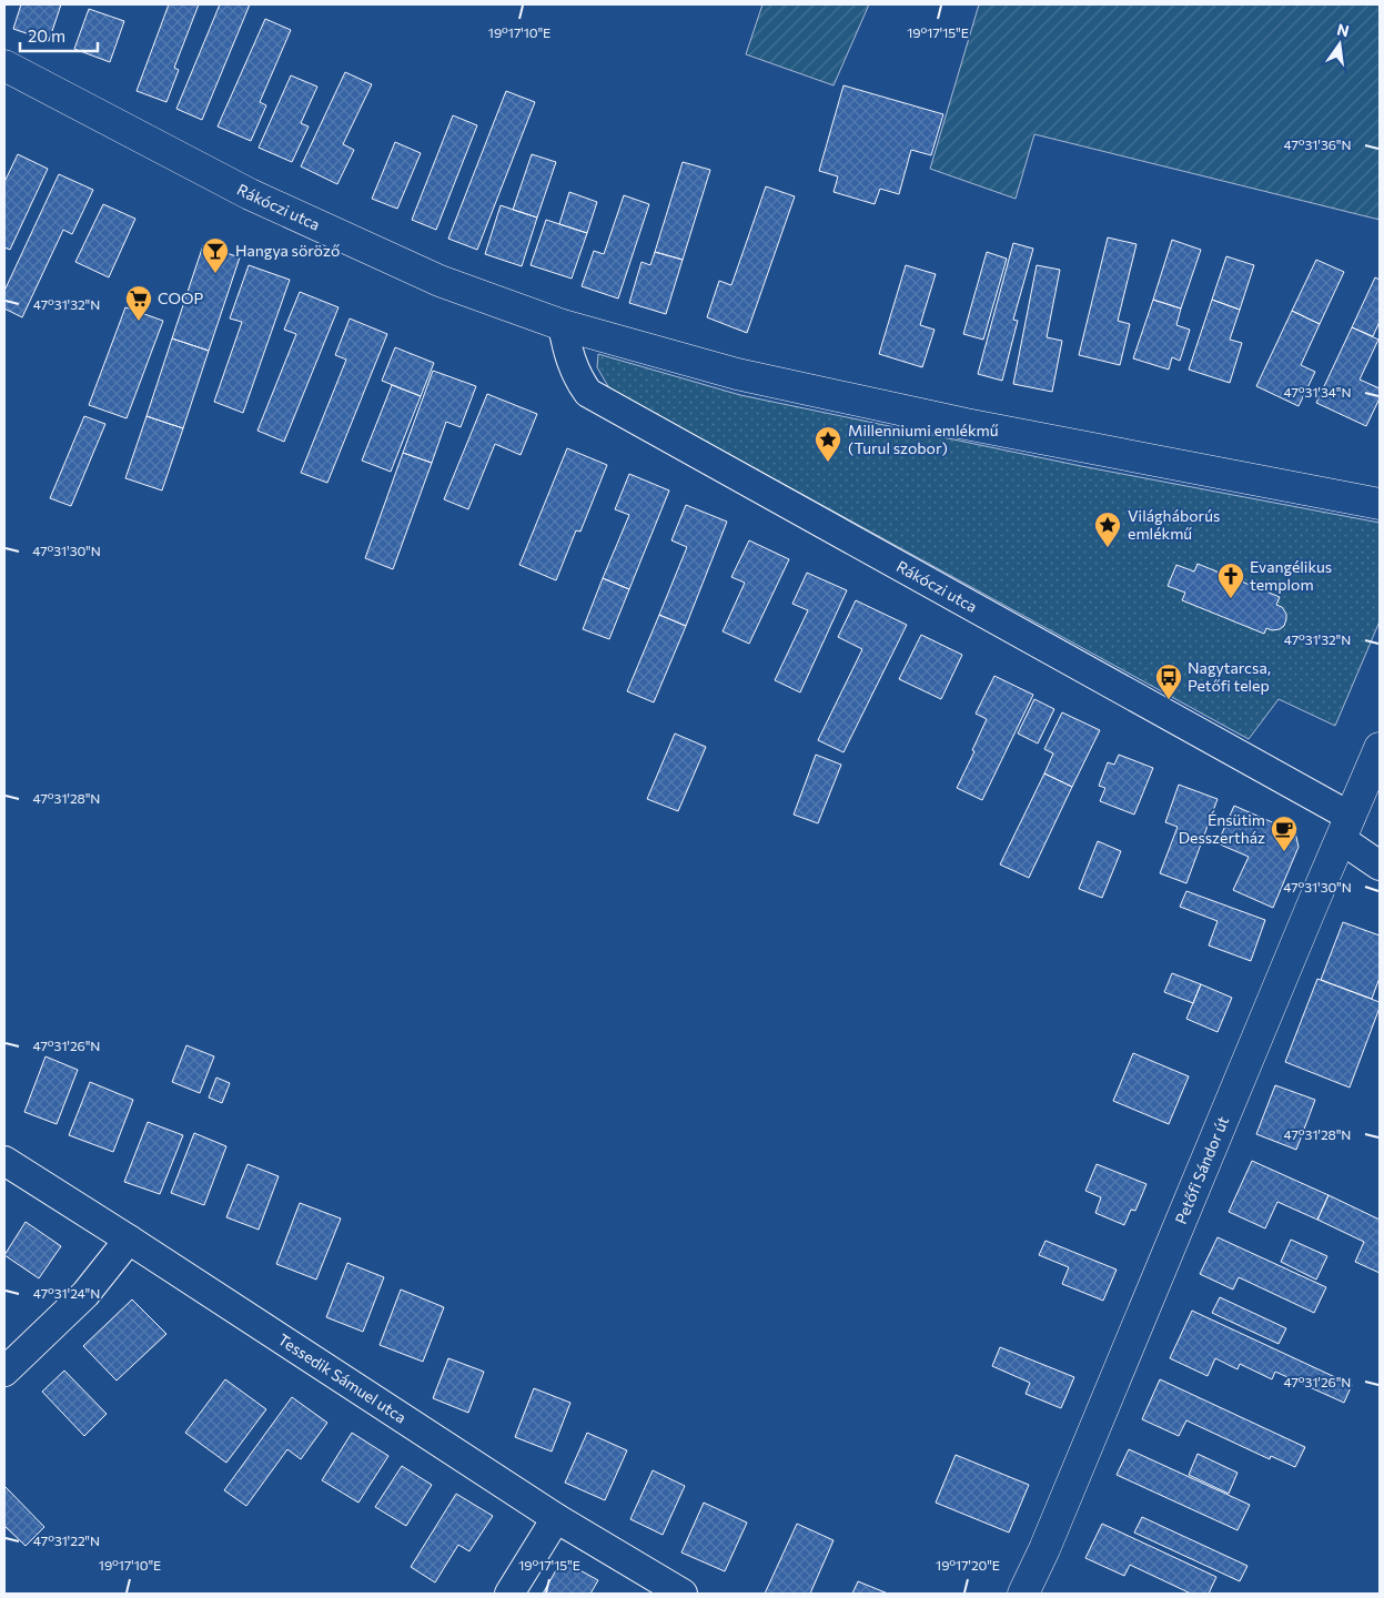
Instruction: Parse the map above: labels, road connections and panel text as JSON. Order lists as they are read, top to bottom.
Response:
{
  "streets": {
    "main road": ["Rákóczi utca", "Petőfi Sándor út"],
    "street": ["Tessedik Sámuel utca"]
  },
  "crossings": [
    ["Rákóczi utca", "Petőfi Sándor út"]
  ],
  "places": {
    "bar": ["Hangya söröző"],
    "supermarket": ["COOP"],
    "place": ["Millenniumi emlékmű (Turul szobor)", "Világháborús emlékmű"],
    "church": ["Evangélikus templom"],
    "bus stop": ["Nagytarcsa, Petőfi telep"],
    "cafe": ["Énsütim Desszertház"]
  },
  "scale_bar": "20 m",
  "north": "top",
  "coordinates": [
    "19°17'10\"E",
    "19°17'15\"E",
    "47°31'36\"N",
    "47°31'32\"N",
    "47°31'34\"N",
    "47°31'30\"N",
    "47°31'28\"N",
    "47°31'26\"N",
    "47°31'24\"N",
    "47°31'22\"N",
    "19°17'20\"E"
  ]
}
